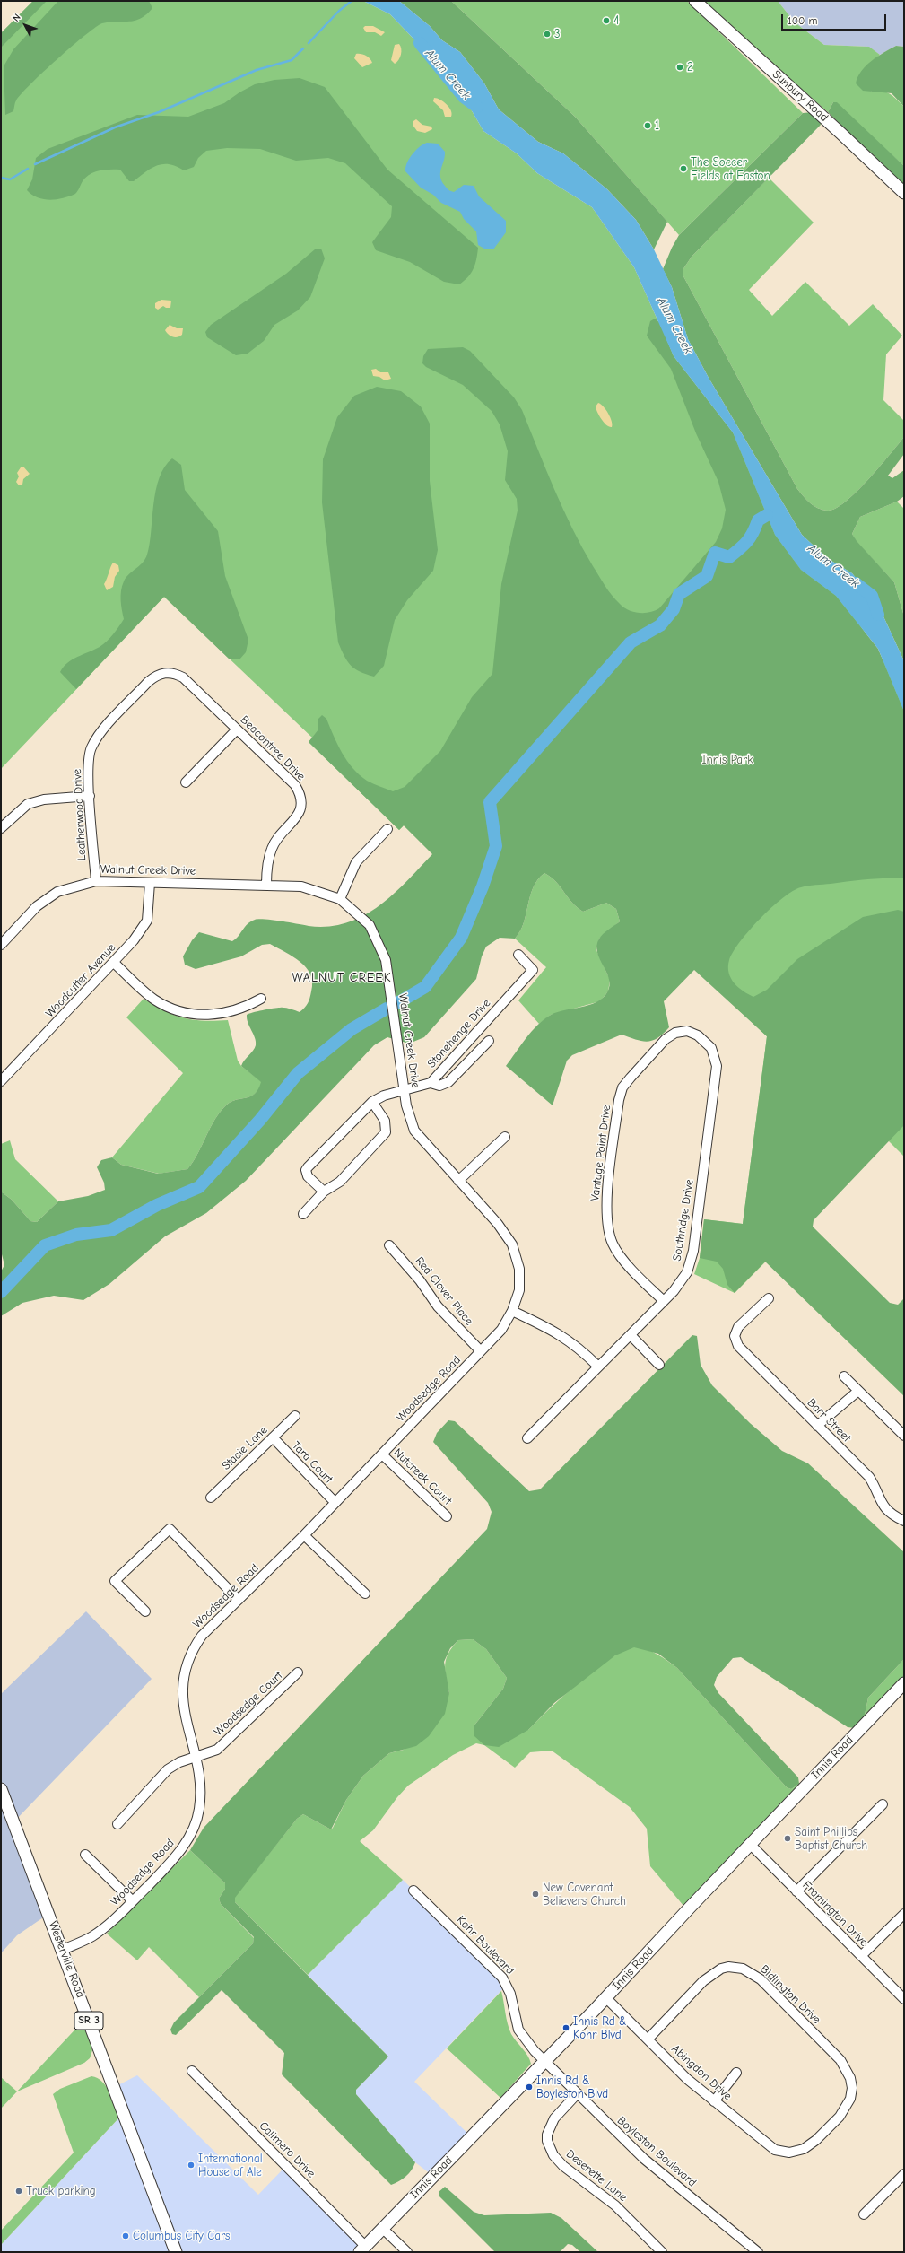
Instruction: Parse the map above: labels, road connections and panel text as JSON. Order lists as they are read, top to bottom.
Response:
{
  "streets": {
    "main road": [
      "Sunbury Road",
      "Innis Road",
      "Westerville Road",
      "SR 3"
    ],
    "street": [
      "Beacontree Drive",
      "Leatherwood Drive",
      "Walnut Creek Drive",
      "Woodcutter Avenue",
      "Stonehenge Drive",
      "Vantage Point Drive",
      "Southridge Drive",
      "Red Clover Place",
      "Woodsedge Road",
      "Barr Street",
      "Stacie Lane",
      "Tara Court",
      "Nutcreek Court",
      "Woodsedge Court",
      "Framington Drive",
      "Kohr Boulevard",
      "Bidlington Drive",
      "Abingdon Drive",
      "Calimero Drive",
      "Boyleston Boulevard",
      "Deserette Lane"
    ]
  },
  "crossings": [
    ["Beacontree Drive", "Leatherwood Drive"],
    ["Beacontree Drive", "Walnut Creek Drive"],
    ["Leatherwood Drive", "Walnut Creek Drive"],
    ["Walnut Creek Drive", "Woodcutter Avenue"],
    ["Walnut Creek Drive", "Stonehenge Drive"],
    ["Walnut Creek Drive", "Woodsedge Road"],
    ["Vantage Point Drive", "Southridge Drive"],
    ["Red Clover Place", "Woodsedge Road"],
    ["Woodsedge Road", "Tara Court"],
    ["Woodsedge Road", "Nutcreek Court"],
    ["Woodsedge Road", "Woodsedge Court"],
    ["Woodsedge Road", "Westerville Road"],
    ["Stacie Lane", "Tara Court"],
    ["Innis Road", "Framington Drive"],
    ["Innis Road", "Kohr Boulevard"],
    ["Innis Road", "Abingdon Drive"],
    ["Innis Road", "Calimero Drive"],
    ["Innis Road", "Boyleston Boulevard"],
    ["Kohr Boulevard", "Boyleston Boulevard"],
    ["Bidlington Drive", "Abingdon Drive"],
    ["Boyleston Boulevard", "Deserette Lane"]
  ],
  "districts": ["WALNUT CREEK"],
  "water": ["Alum Creek"],
  "parks": ["Innis Park"],
  "places": [
    "4",
    "3",
    "2",
    "1",
    "The Soccer Fields at Easton",
    "Saint Phillips Baptist Church",
    "New Covenant Believers Church",
    "Innis Rd & Kohr Blvd",
    "Innis Rd & Boyleston Blvd",
    "International House of Ale",
    "Truck parking",
    "Columbus City Cars"
  ],
  "scale_bar": "100 m",
  "north": "top left"
}
